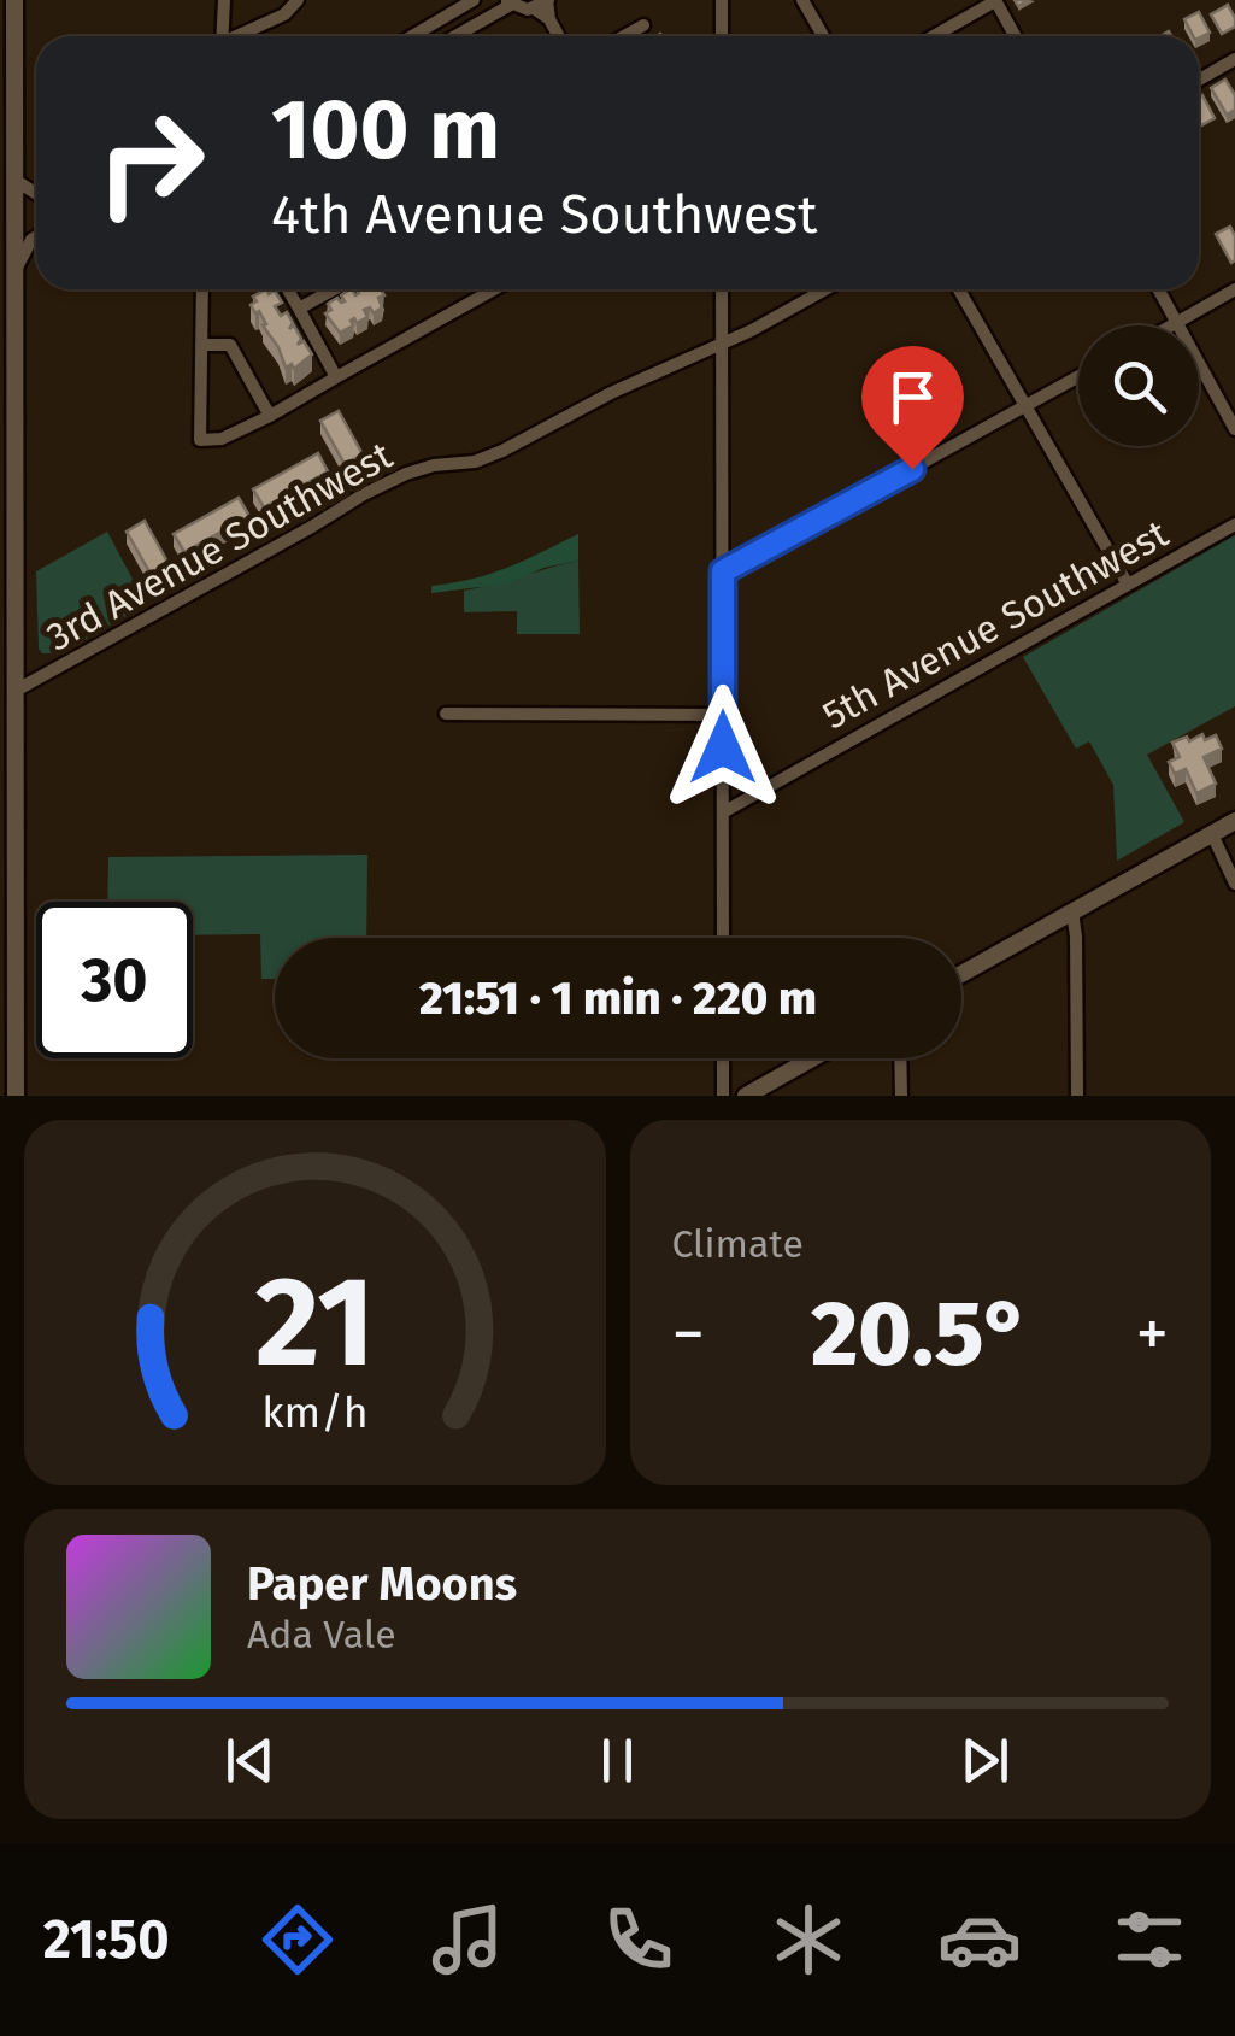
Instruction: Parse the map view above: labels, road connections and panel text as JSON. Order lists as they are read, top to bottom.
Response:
{
  "streets": {
    "street": ["3rd Avenue Southwest", "5th Avenue Southwest"]
  },
  "page": {
    "turn": ["100 m", "4th Avenue Southwest"],
    "limit": "30",
    "trip": "21:51 · 1 min · 220 m",
    "tile": "Climate",
    "heat": ["−", "20.5°", "+"],
    "song": ["Paper Moons", "Ada Vale"],
    "tabs": "21:50",
    "gauge": ["21", "km/h"]
  }
}
